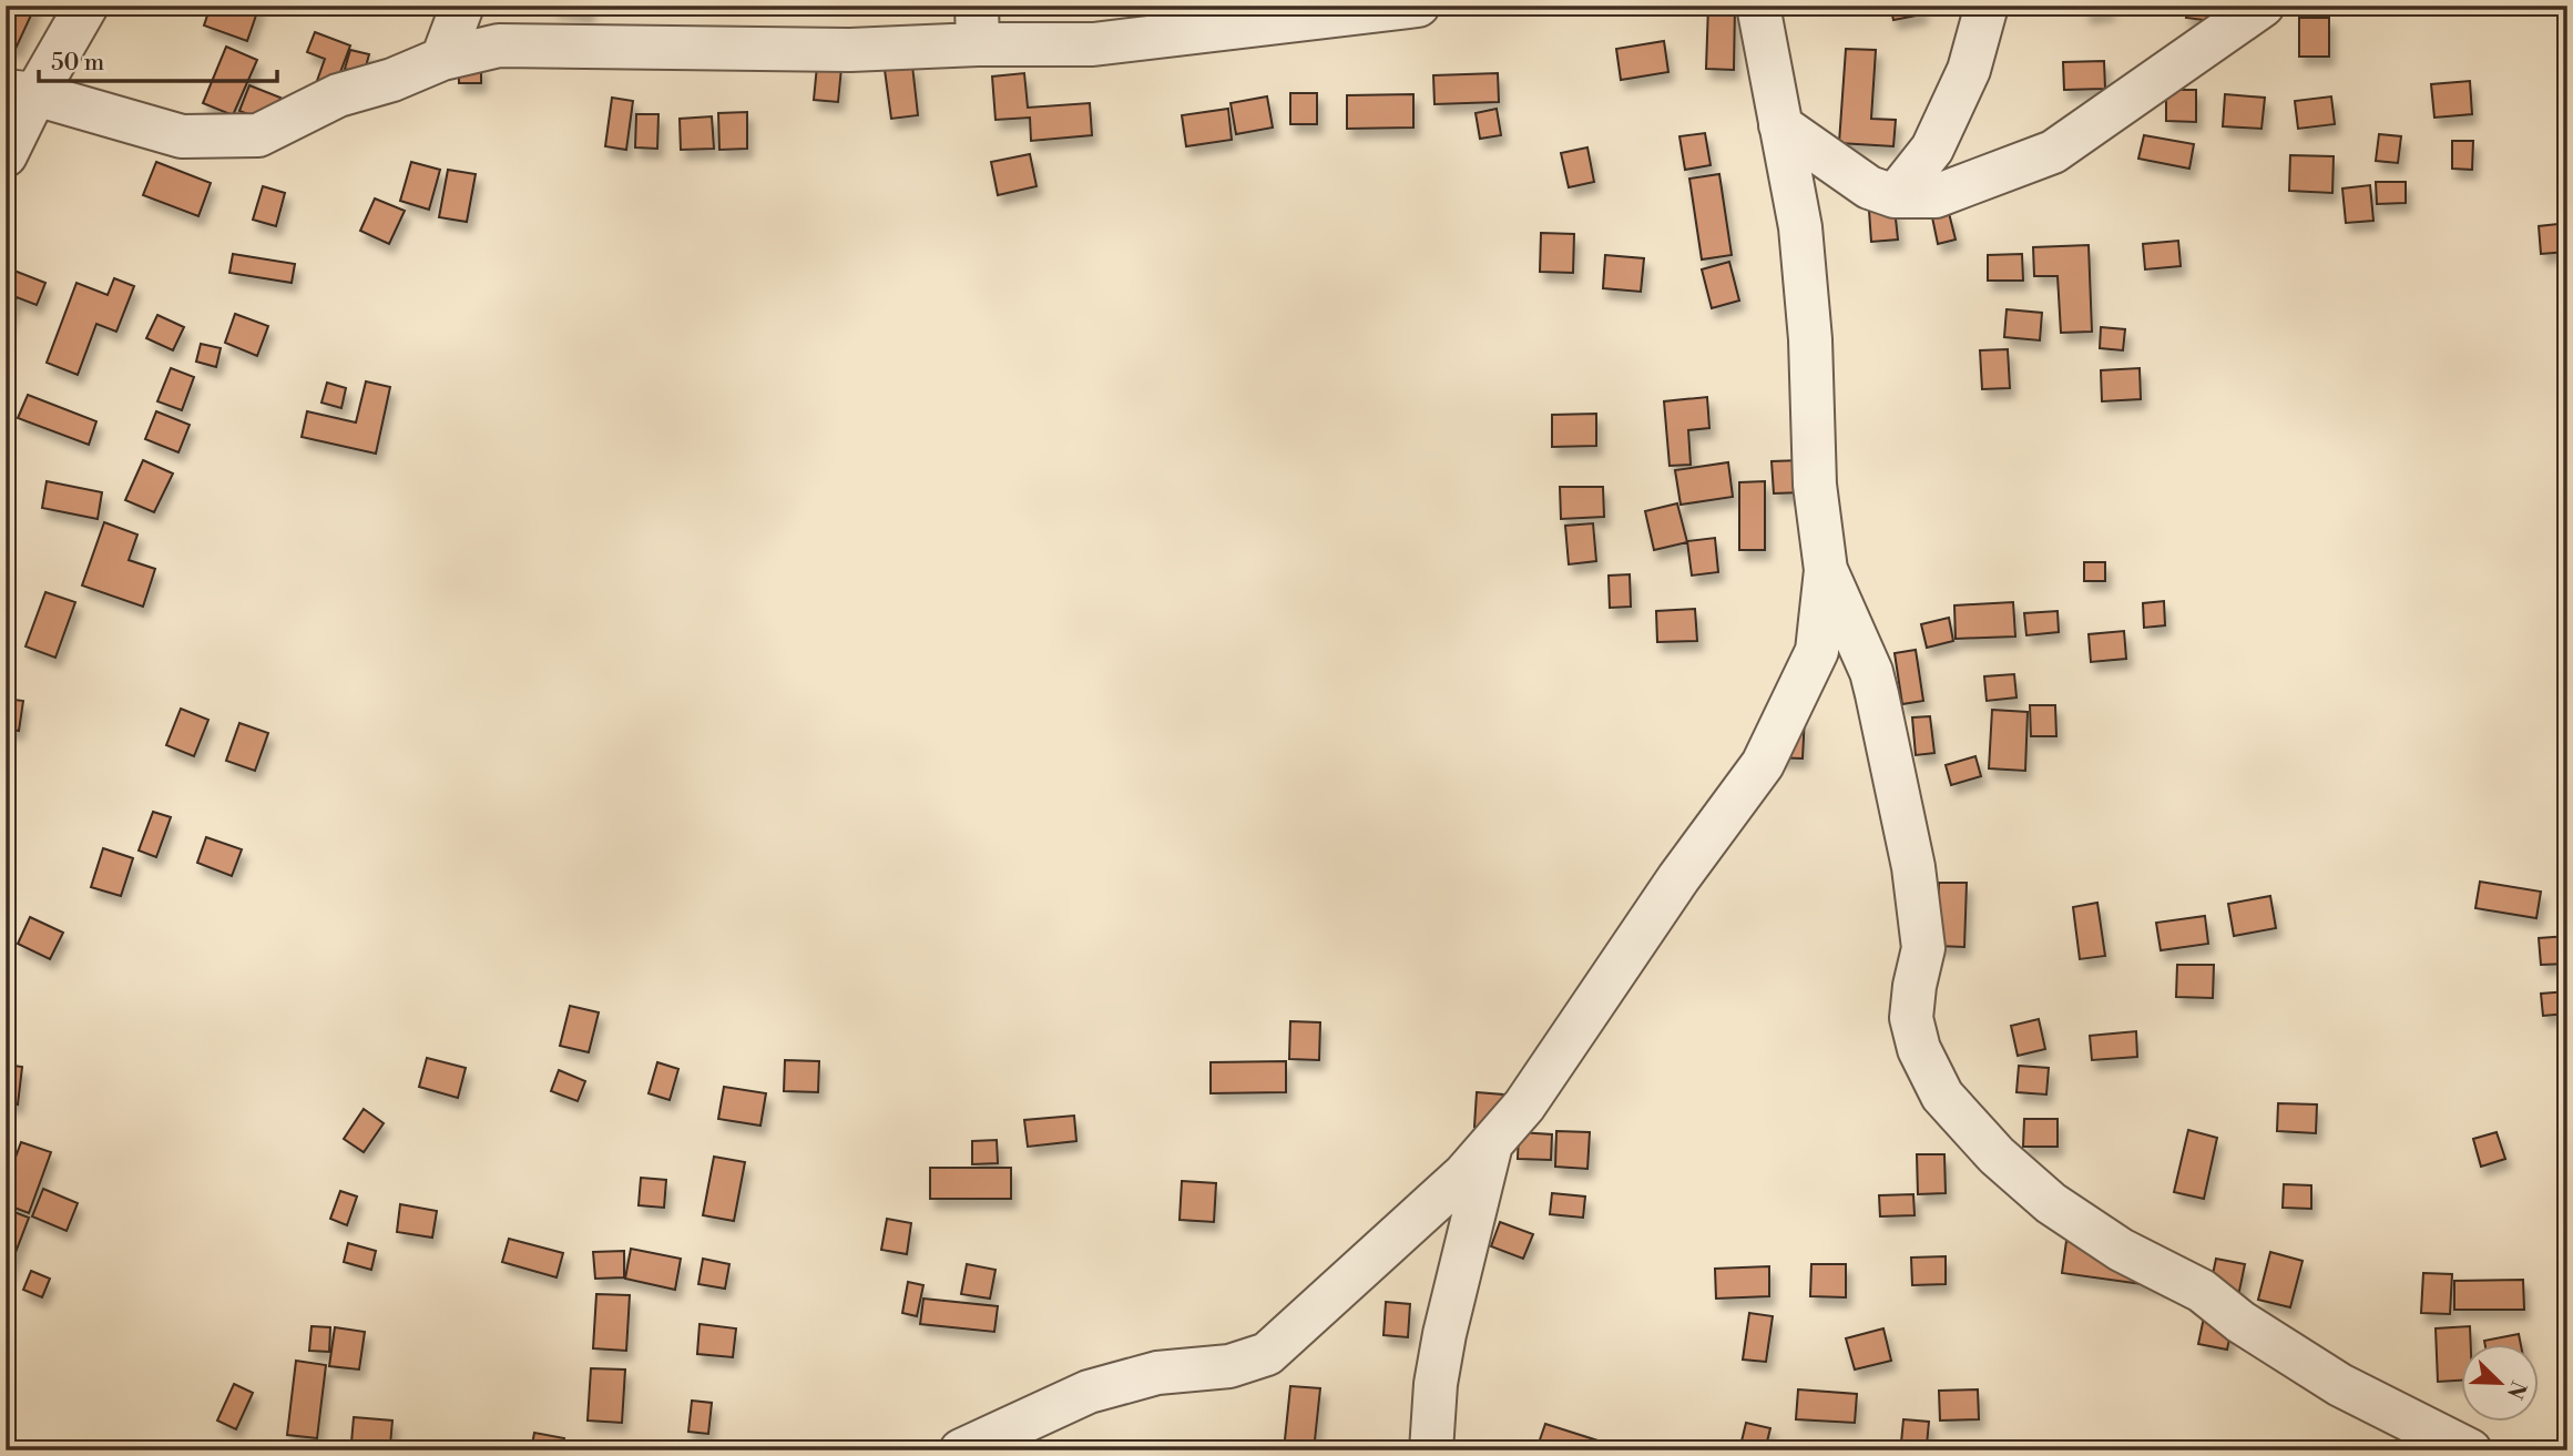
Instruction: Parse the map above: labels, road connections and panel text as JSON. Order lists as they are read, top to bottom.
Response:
{
  "scale_bar": "50 m",
  "north": "bottom right"
}
